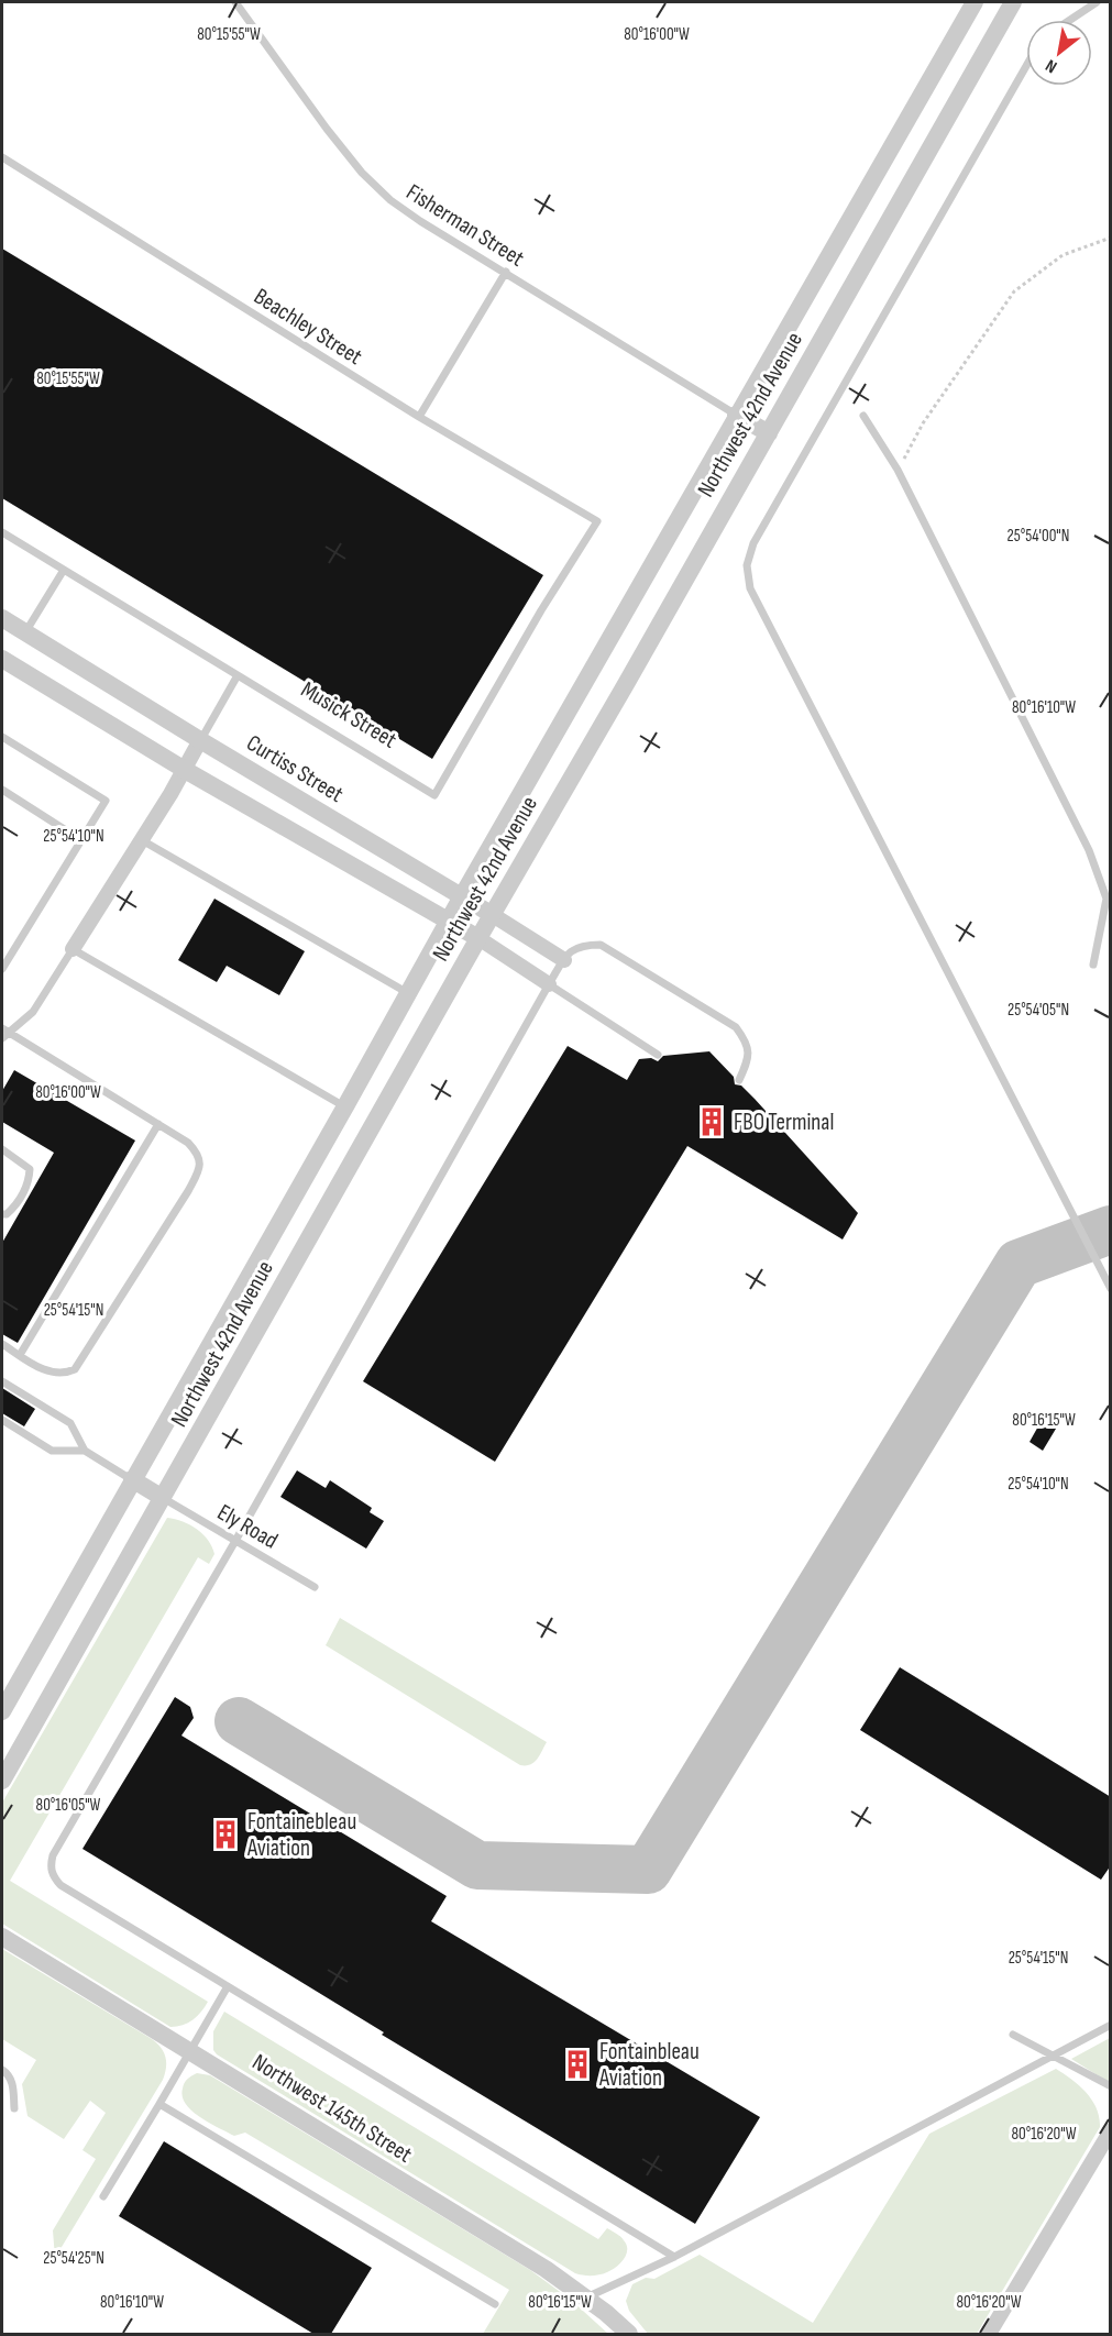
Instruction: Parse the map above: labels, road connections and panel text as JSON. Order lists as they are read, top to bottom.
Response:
{
  "streets": {
    "street": ["Northwest 42nd Avenue", "Curtiss Street", "Northwest 145th Street"],
    "lane": [
      "Fisherman Street",
      "Beachley Street",
      "Musick Street",
      "Ely Road"
    ]
  },
  "crossings": [
    ["Fisherman Street", "Northwest 42nd Avenue"],
    ["Beachley Street", "Musick Street"],
    ["Northwest 42nd Avenue", "Curtiss Street"],
    ["Northwest 42nd Avenue", "Ely Road"]
  ],
  "places": {
    "building": ["FBO Terminal", "Fontainebleau Aviation", "Fontainbleau Aviation"]
  },
  "north": "bottom left",
  "coordinates": [
    "80°16'00\"W",
    "80°15'55\"W",
    "25°54'00\"N",
    "80°16'10\"W",
    "25°54'10\"N",
    "25°54'05\"N",
    "25°54'15\"N",
    "80°16'15\"W",
    "80°16'05\"W",
    "80°16'20\"W",
    "25°54'25\"N"
  ]
}
